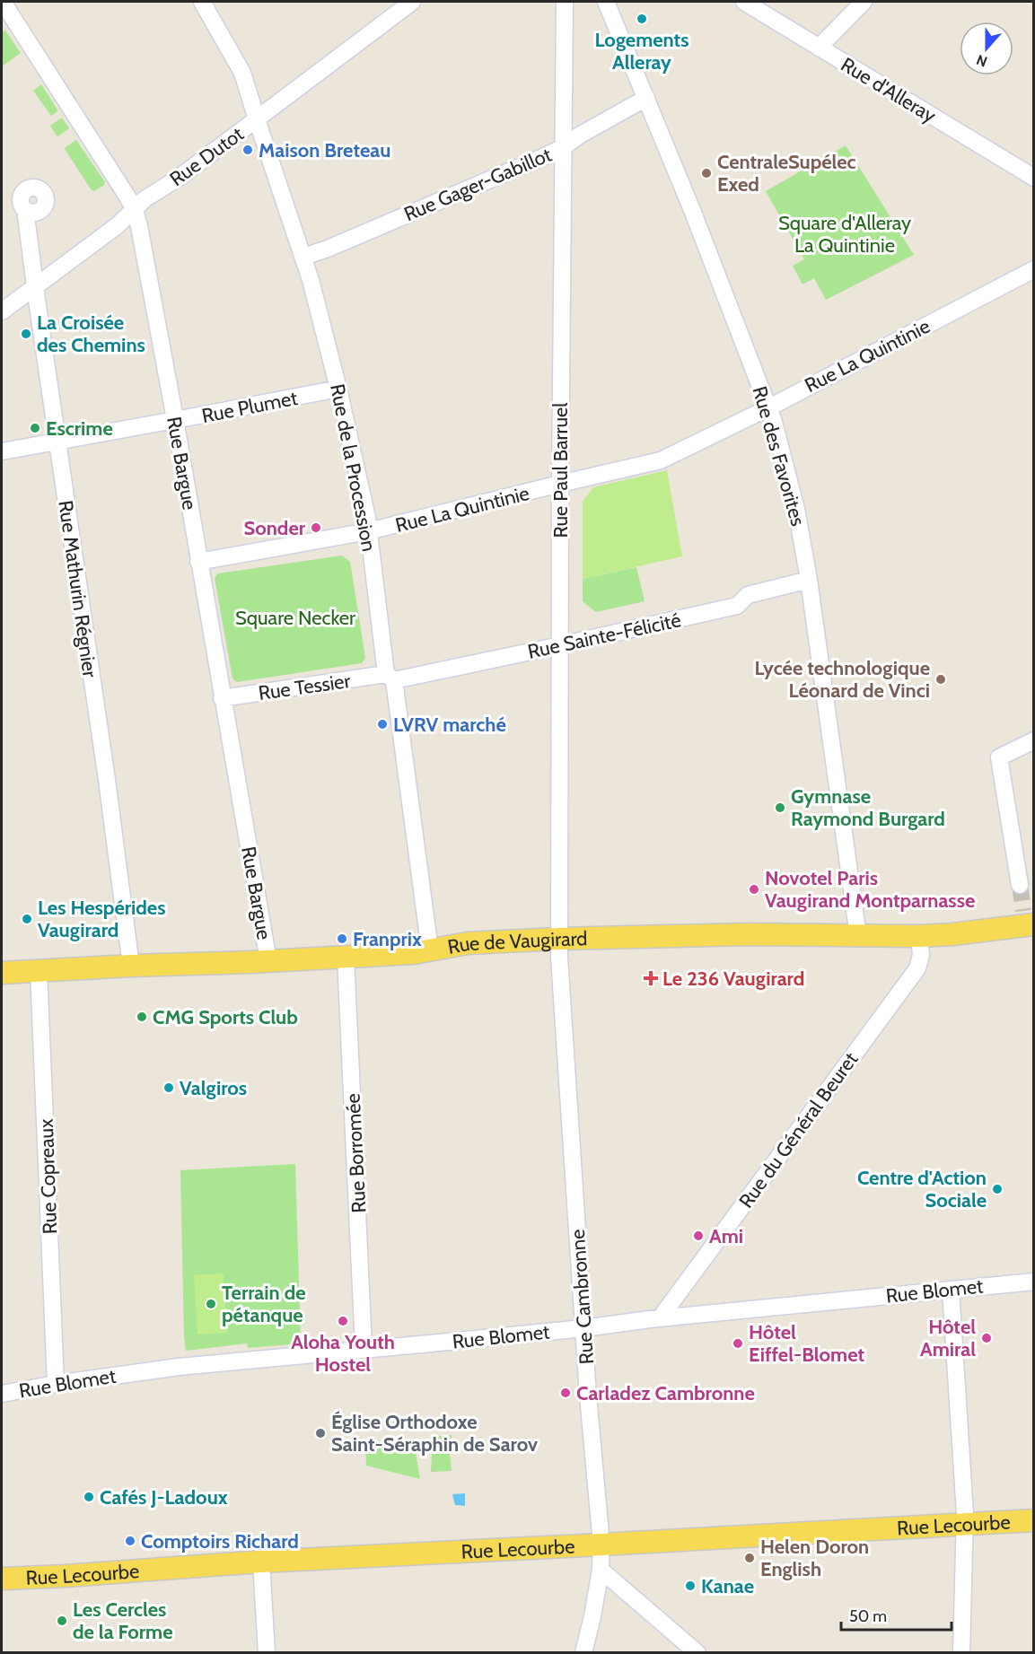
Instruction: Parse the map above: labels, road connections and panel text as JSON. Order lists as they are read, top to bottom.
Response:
{
  "streets": {
    "main road": ["Rue de Vaugirard", "Rue Lecourbe"],
    "street": [
      "Rue d'Alleray",
      "Rue Dutot",
      "Rue Gager-Gabillot",
      "Rue La Quintinie",
      "Rue Plumet",
      "Rue des Favorites",
      "Rue Bargue",
      "Rue de la Procession",
      "Rue Paul Barruel",
      "Rue Mathurin Régnier",
      "Rue Sainte-Félicité",
      "Rue Tessier",
      "Rue du Général Beuret",
      "Rue Borromée",
      "Rue Copreaux",
      "Rue Blomet",
      "Rue Cambronne"
    ]
  },
  "crossings": [
    ["Rue Dutot", "Rue Bargue"],
    ["Rue Dutot", "Rue de la Procession"],
    ["Rue Dutot", "Rue Mathurin Régnier"],
    ["Rue Gager-Gabillot", "Rue des Favorites"],
    ["Rue Gager-Gabillot", "Rue de la Procession"],
    ["Rue Gager-Gabillot", "Rue Paul Barruel"],
    ["Rue La Quintinie", "Rue des Favorites"],
    ["Rue La Quintinie", "Rue Bargue"],
    ["Rue La Quintinie", "Rue de la Procession"],
    ["Rue La Quintinie", "Rue Paul Barruel"],
    ["Rue Plumet", "Rue Bargue"],
    ["Rue Plumet", "Rue de la Procession"],
    ["Rue Plumet", "Rue Mathurin Régnier"],
    ["Rue des Favorites", "Rue Sainte-Félicité"],
    ["Rue des Favorites", "Rue de Vaugirard"],
    ["Rue Bargue", "Rue Tessier"],
    ["Rue Bargue", "Rue de Vaugirard"],
    ["Rue de la Procession", "Rue Sainte-Félicité"],
    ["Rue de la Procession", "Rue Tessier"],
    ["Rue de la Procession", "Rue de Vaugirard"],
    ["Rue Paul Barruel", "Rue Sainte-Félicité"],
    ["Rue Paul Barruel", "Rue de Vaugirard"],
    ["Rue Paul Barruel", "Rue Cambronne"],
    ["Rue Mathurin Régnier", "Rue de Vaugirard"],
    ["Rue Sainte-Félicité", "Rue Tessier"],
    ["Rue de Vaugirard", "Rue du Général Beuret"],
    ["Rue de Vaugirard", "Rue Borromée"],
    ["Rue de Vaugirard", "Rue Copreaux"],
    ["Rue de Vaugirard", "Rue Cambronne"],
    ["Rue du Général Beuret", "Rue Blomet"],
    ["Rue Borromée", "Rue Blomet"],
    ["Rue Copreaux", "Rue Blomet"],
    ["Rue Blomet", "Rue Cambronne"],
    ["Rue Cambronne", "Rue Lecourbe"]
  ],
  "parks": ["Square d'Alleray La Quintinie", "Square Necker"],
  "places": {
    "other": [
      "Logements Alleray",
      "Maison Breteau",
      "CentraleSupélec Exed",
      "La Croisée des Chemins",
      "Escrime",
      "Sonder",
      "Lycée technologique Léonard de Vinci",
      "LVRV marché",
      "Gymnase Raymond Burgard",
      "Novotel Paris Vaugirand Montparnasse",
      "Les Hespérides Vaugirard",
      "Franprix",
      "CMG Sports Club",
      "Valgiros",
      "Centre d'Action Sociale",
      "Ami",
      "Terrain de pétanque",
      "Aloha Youth Hostel",
      "Hôtel Amiral",
      "Hôtel Eiffel-Blomet",
      "Carladez Cambronne",
      "Église Orthodoxe Saint-Séraphin de Sarov",
      "Cafés J-Ladoux",
      "Comptoirs Richard",
      "Helen Doron English",
      "Kanae",
      "Les Cercles de la Forme"
    ],
    "health": ["Le 236 Vaugirard"]
  },
  "scale_bar": "50 m",
  "north": "bottom"
}
